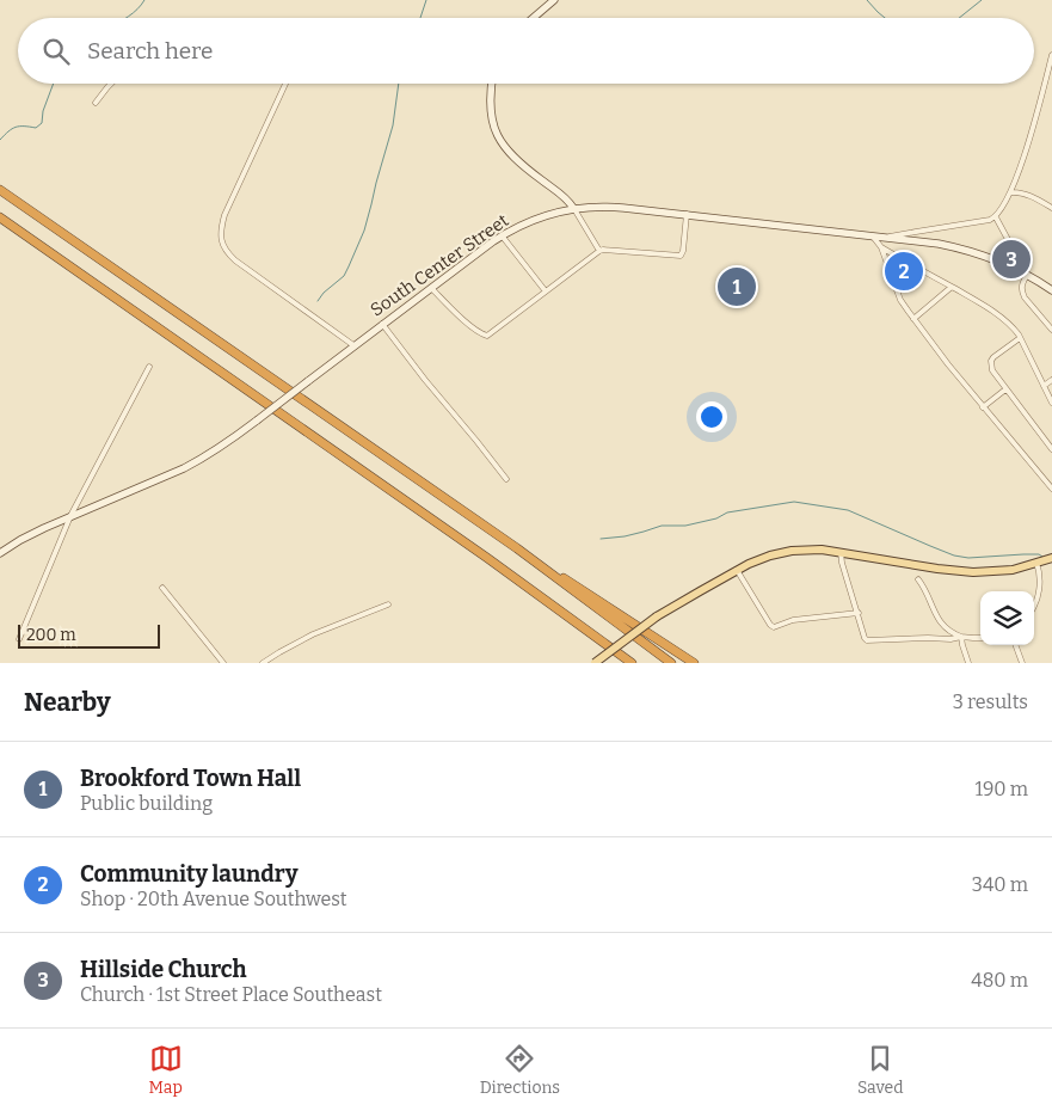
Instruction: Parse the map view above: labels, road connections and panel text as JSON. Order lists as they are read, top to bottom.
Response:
{
  "streets": {
    "street": ["South Center Street"]
  },
  "scale_bar": "200 m",
  "page": {
    "search": "Search here",
    "pins": ["3", "2", "1"],
    "scale": "200 m",
    "heading": ["Nearby", "3 results"],
    "list": [
      {
        "mark": "1",
        "name": "Brookford Town Hall",
        "note": "Public building",
        "value": "190 m"
      },
      {
        "mark": "2",
        "name": "Community laundry",
        "note": "Shop · 20th Avenue Southwest",
        "value": "340 m"
      },
      {
        "mark": "3",
        "name": "Hillside Church",
        "note": "Church · 1st Street Place Southeast",
        "value": "480 m"
      }
    ],
    "nav": ["Map", "Directions", "Saved"]
  }
}
